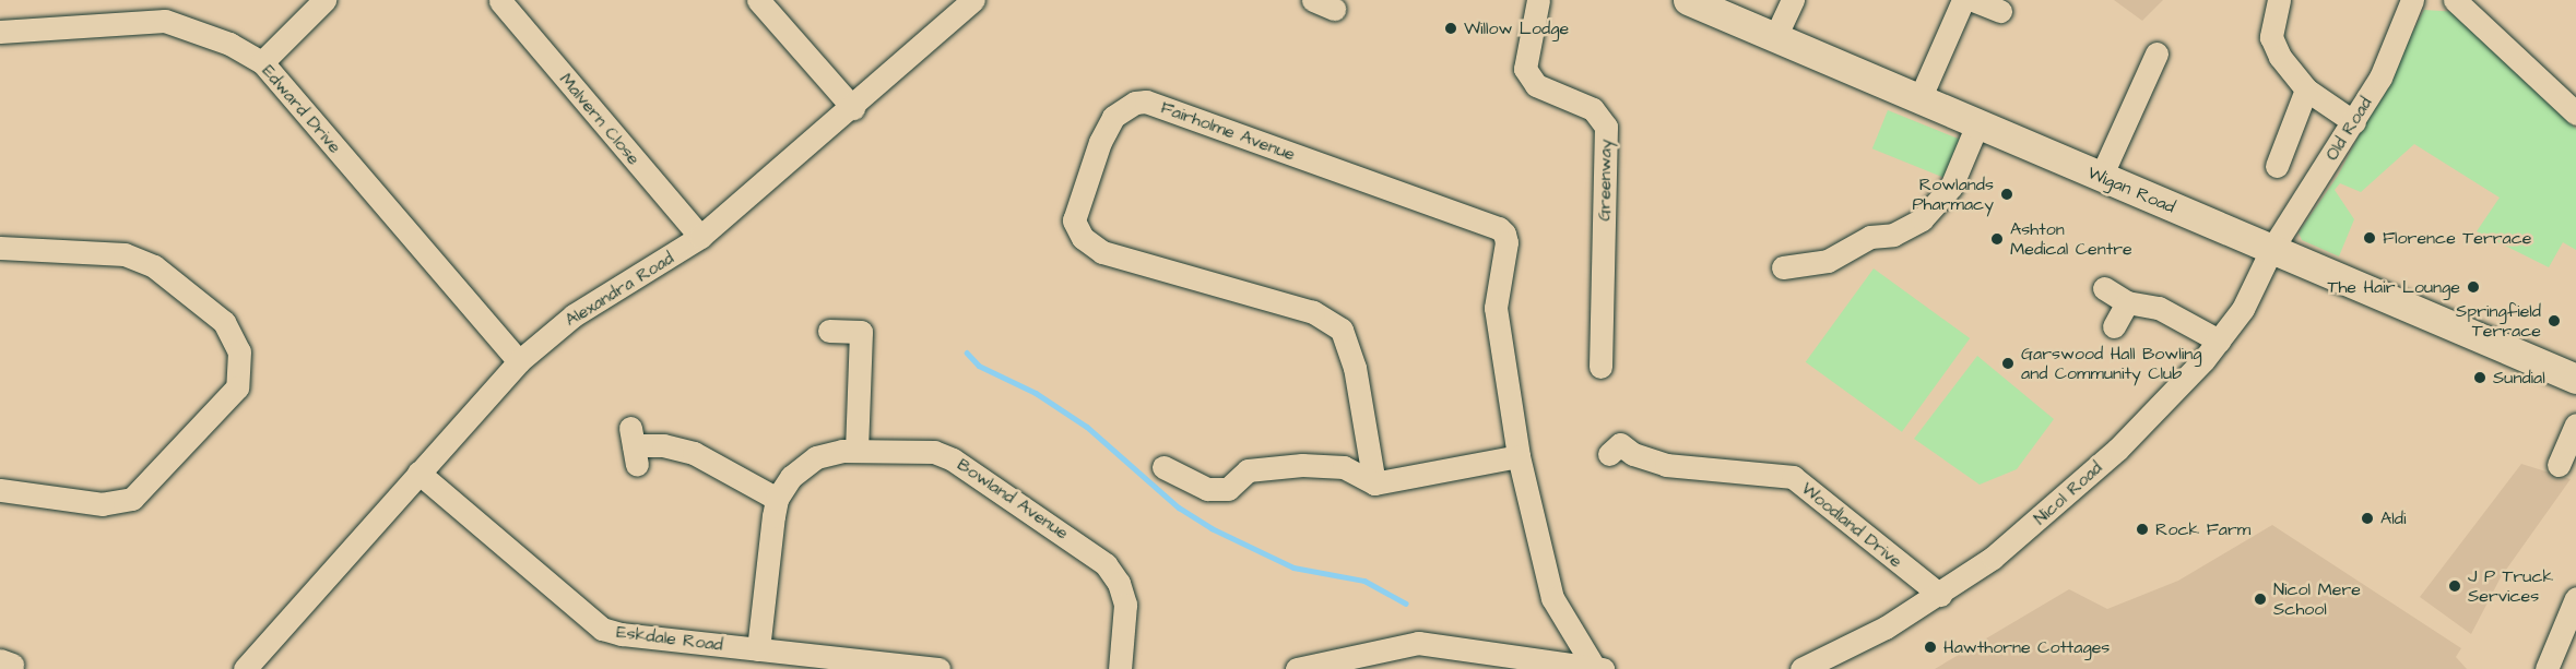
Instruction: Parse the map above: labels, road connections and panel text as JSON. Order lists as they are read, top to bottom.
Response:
{
  "streets": {
    "main road": ["Wigan Road"],
    "street": [
      "Edward Drive",
      "Malvern Close",
      "Old Road",
      "Fairholme Avenue",
      "Greenway",
      "Alexandra Road",
      "Nicol Road",
      "Bowland Avenue",
      "Woodland Drive",
      "Eskdale Road"
    ]
  },
  "crossings": [
    ["Edward Drive", "Alexandra Road"],
    ["Malvern Close", "Alexandra Road"],
    ["Old Road", "Wigan Road"],
    ["Old Road", "Nicol Road"],
    ["Wigan Road", "Nicol Road"],
    ["Alexandra Road", "Eskdale Road"],
    ["Nicol Road", "Woodland Drive"],
    ["Bowland Avenue", "Eskdale Road"]
  ],
  "places": [
    "Willow Lodge",
    "Rowlands Pharmacy",
    "Florence Terrace",
    "Ashton Medical Centre",
    "The Hair Lounge",
    "Springfield Terrace",
    "Garswood Hall Bowling and Community Club",
    "Sundial",
    "Aldi",
    "Rock Farm",
    "J P Truck Services",
    "Nicol Mere School",
    "Hawthorne Cottages"
  ]
}
